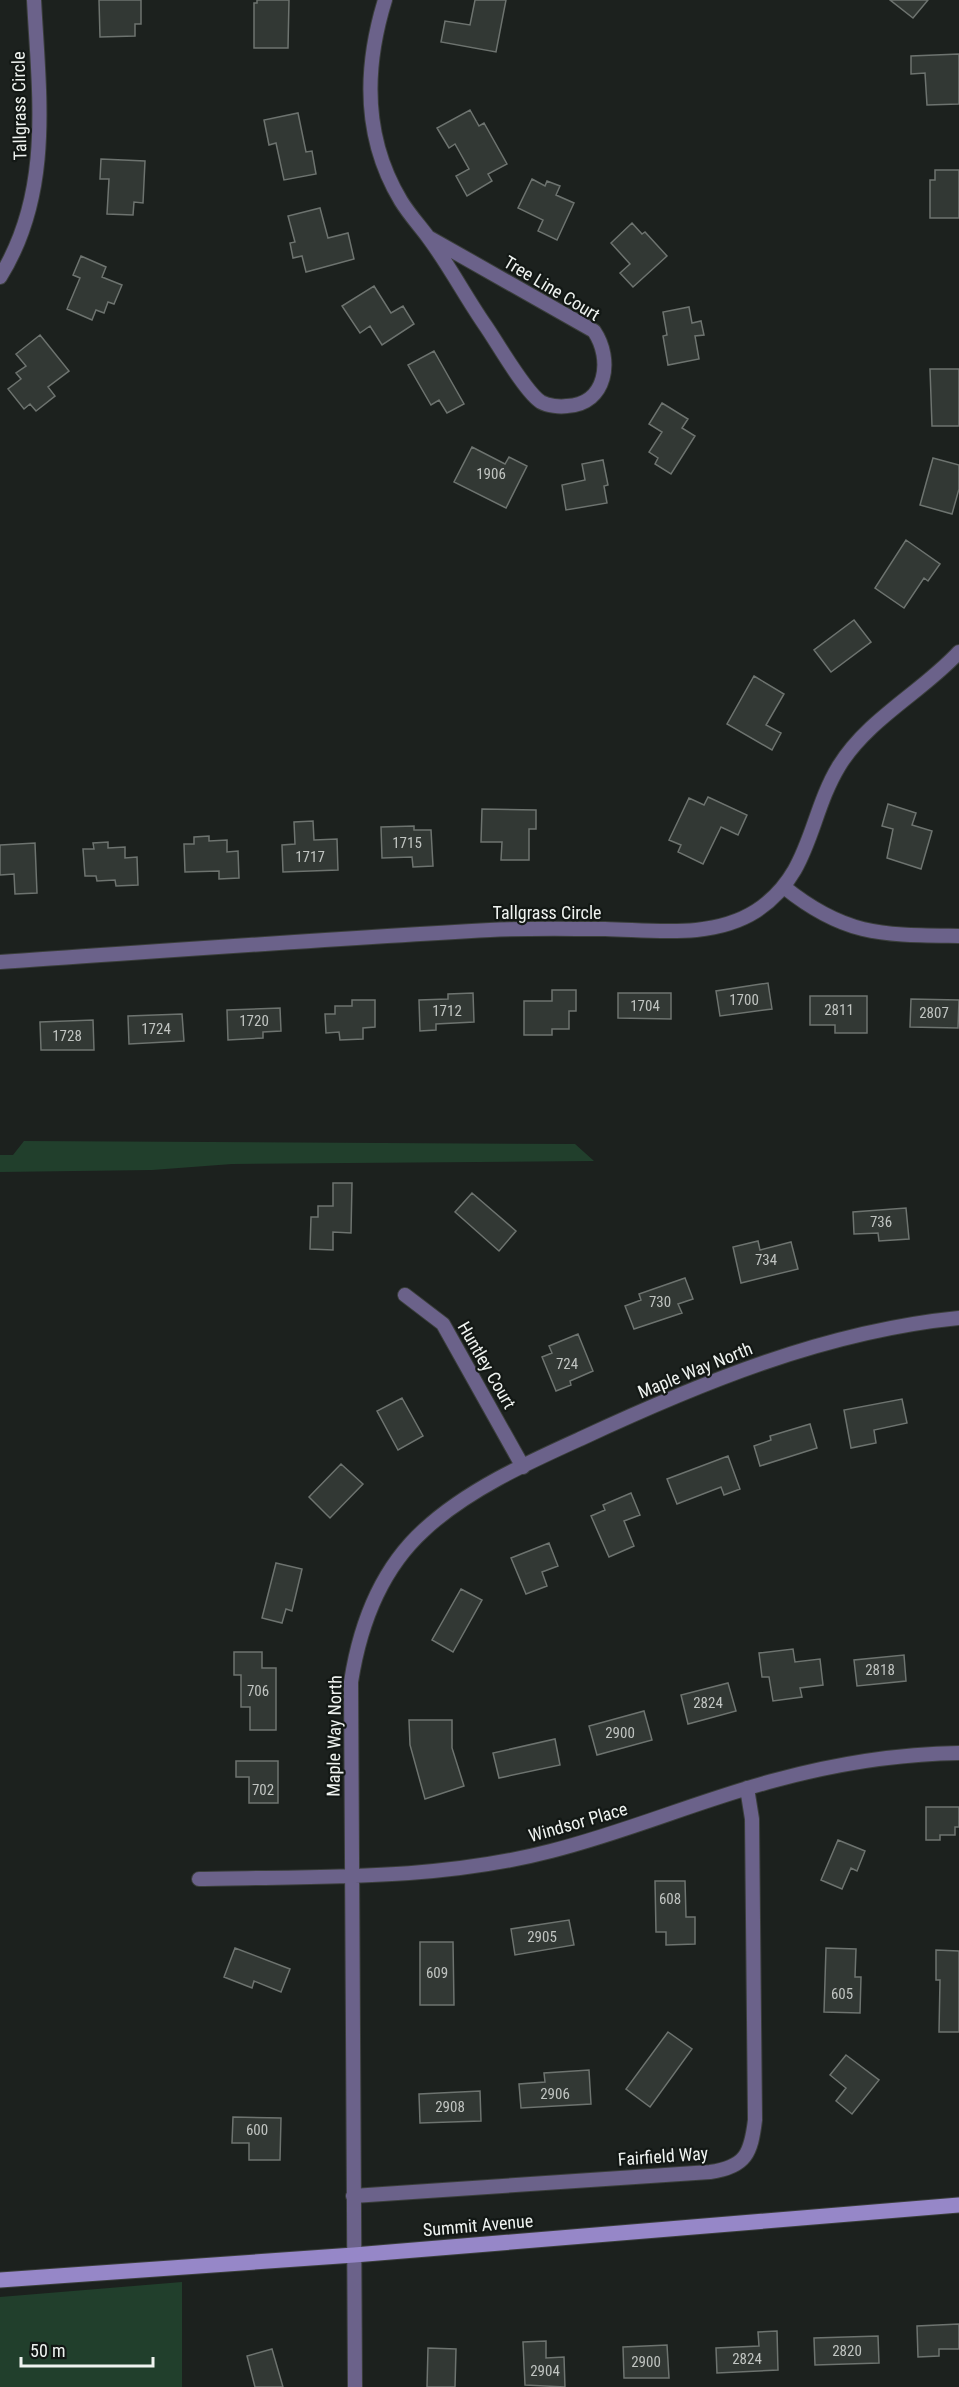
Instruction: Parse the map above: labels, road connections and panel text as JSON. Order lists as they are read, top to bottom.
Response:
{
  "streets": {
    "main road": ["Summit Avenue"],
    "street": [
      "Tallgrass Circle",
      "Tree Line Court",
      "Huntley Court",
      "Maple Way North",
      "Windsor Place",
      "Fairfield Way"
    ]
  },
  "crossings": [
    ["Huntley Court", "Maple Way North"],
    ["Maple Way North", "Windsor Place"],
    ["Maple Way North", "Fairfield Way"],
    ["Maple Way North", "Summit Avenue"],
    ["Windsor Place", "Fairfield Way"]
  ],
  "house_numbers": [
    "1906",
    "1715",
    "1717",
    "1700",
    "1704",
    "2811",
    "1712",
    "2807",
    "1720",
    "1724",
    "1728",
    "736",
    "734",
    "730",
    "724",
    "2818",
    "706",
    "2824",
    "2900",
    "702",
    "608",
    "2905",
    "609",
    "605",
    "2906",
    "2908",
    "600",
    "2820",
    "2824",
    "2900",
    "2904"
  ],
  "scale_bar": "50 m"
}
